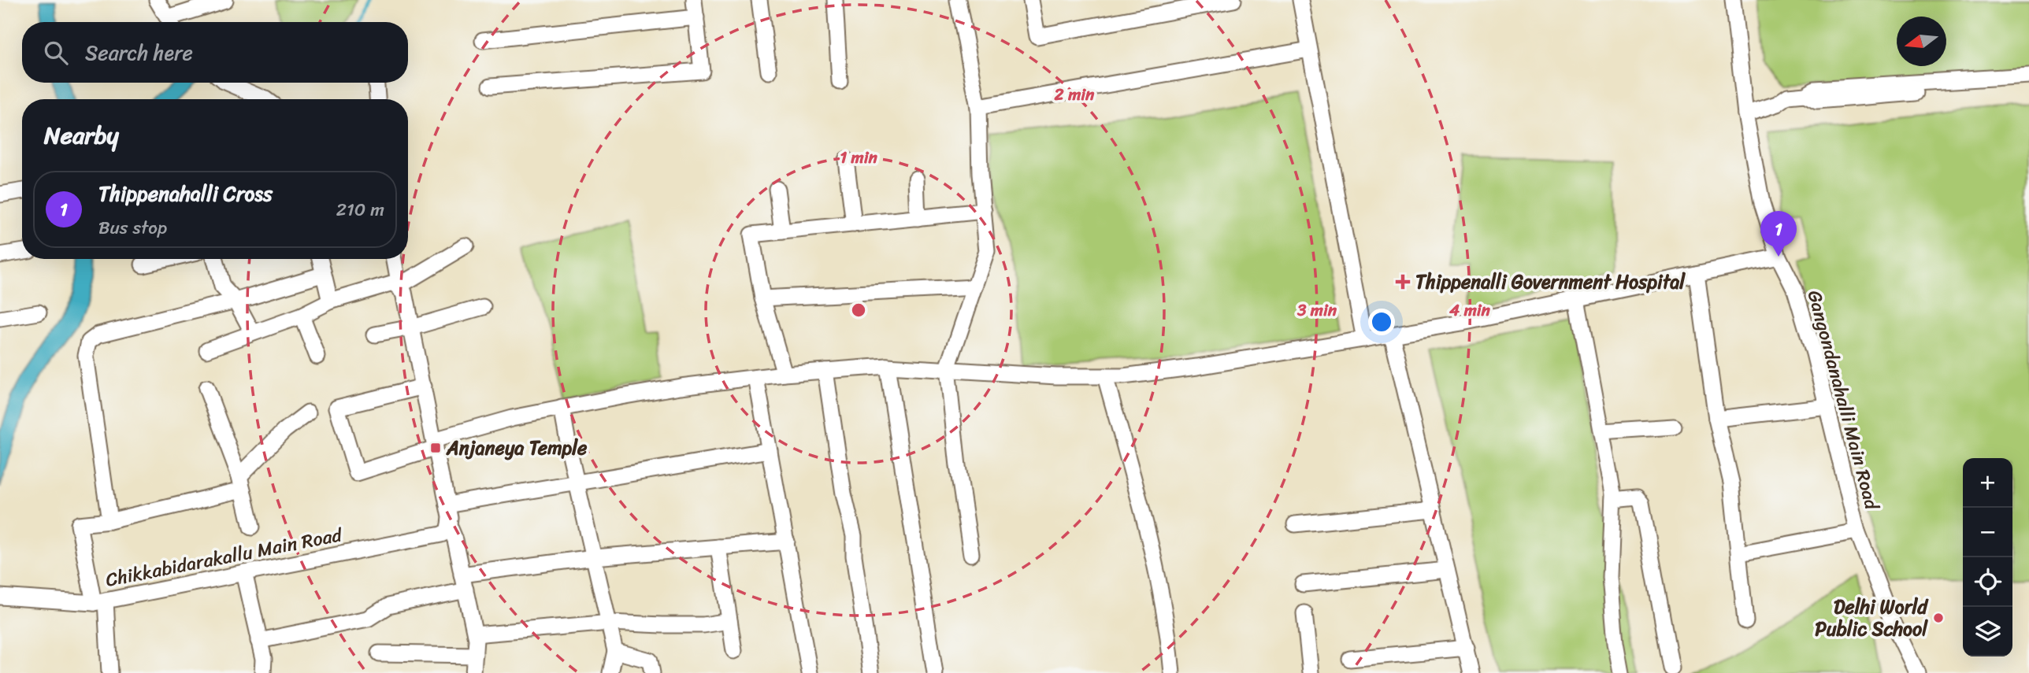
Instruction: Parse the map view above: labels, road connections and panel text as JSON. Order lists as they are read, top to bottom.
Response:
{
  "streets": {
    "street": ["Gangondanahalli Main Road", "Chikkabidarakallu Main Road"]
  },
  "places": {
    "health": ["Thippenalli Government Hospital"],
    "transit": ["Anjaneya Temple"],
    "other": ["Delhi World Public School"]
  },
  "north": "left",
  "page": {
    "search": "Search here",
    "heading": "Nearby",
    "list": [
      {
        "mark": "1",
        "name": "Thippenahalli Cross",
        "note": "Bus stop",
        "value": "210 m"
      }
    ],
    "pins": "1",
    "map_buttons": ["+", "−"]
  },
  "rings": [
    "2 min",
    "1 min",
    "3 min",
    "4 min"
  ]
}
